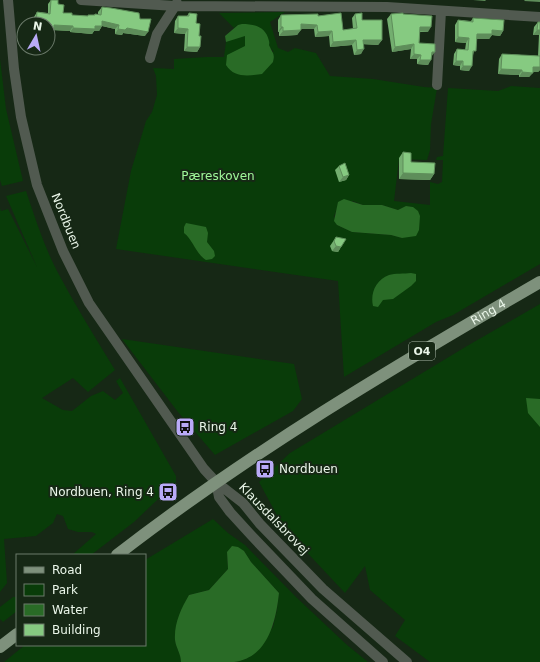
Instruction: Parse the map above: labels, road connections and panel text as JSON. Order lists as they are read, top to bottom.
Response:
{
  "streets": {
    "main road": ["Ring 4", "O4"],
    "street": ["Nordbuen", "Klausdalsbrovej"]
  },
  "crossings": [
    ["Nordbuen", "Ring 4"],
    ["Nordbuen", "Klausdalsbrovej"],
    ["Ring 4", "Klausdalsbrovej"]
  ],
  "parks": ["Pæreskoven"],
  "places": {
    "bus stop": ["Ring 4", "Nordbuen", "Nordbuen, Ring 4"]
  },
  "legend": [
    "Road",
    "Park",
    "Water",
    "Building"
  ],
  "north": "top"
}
